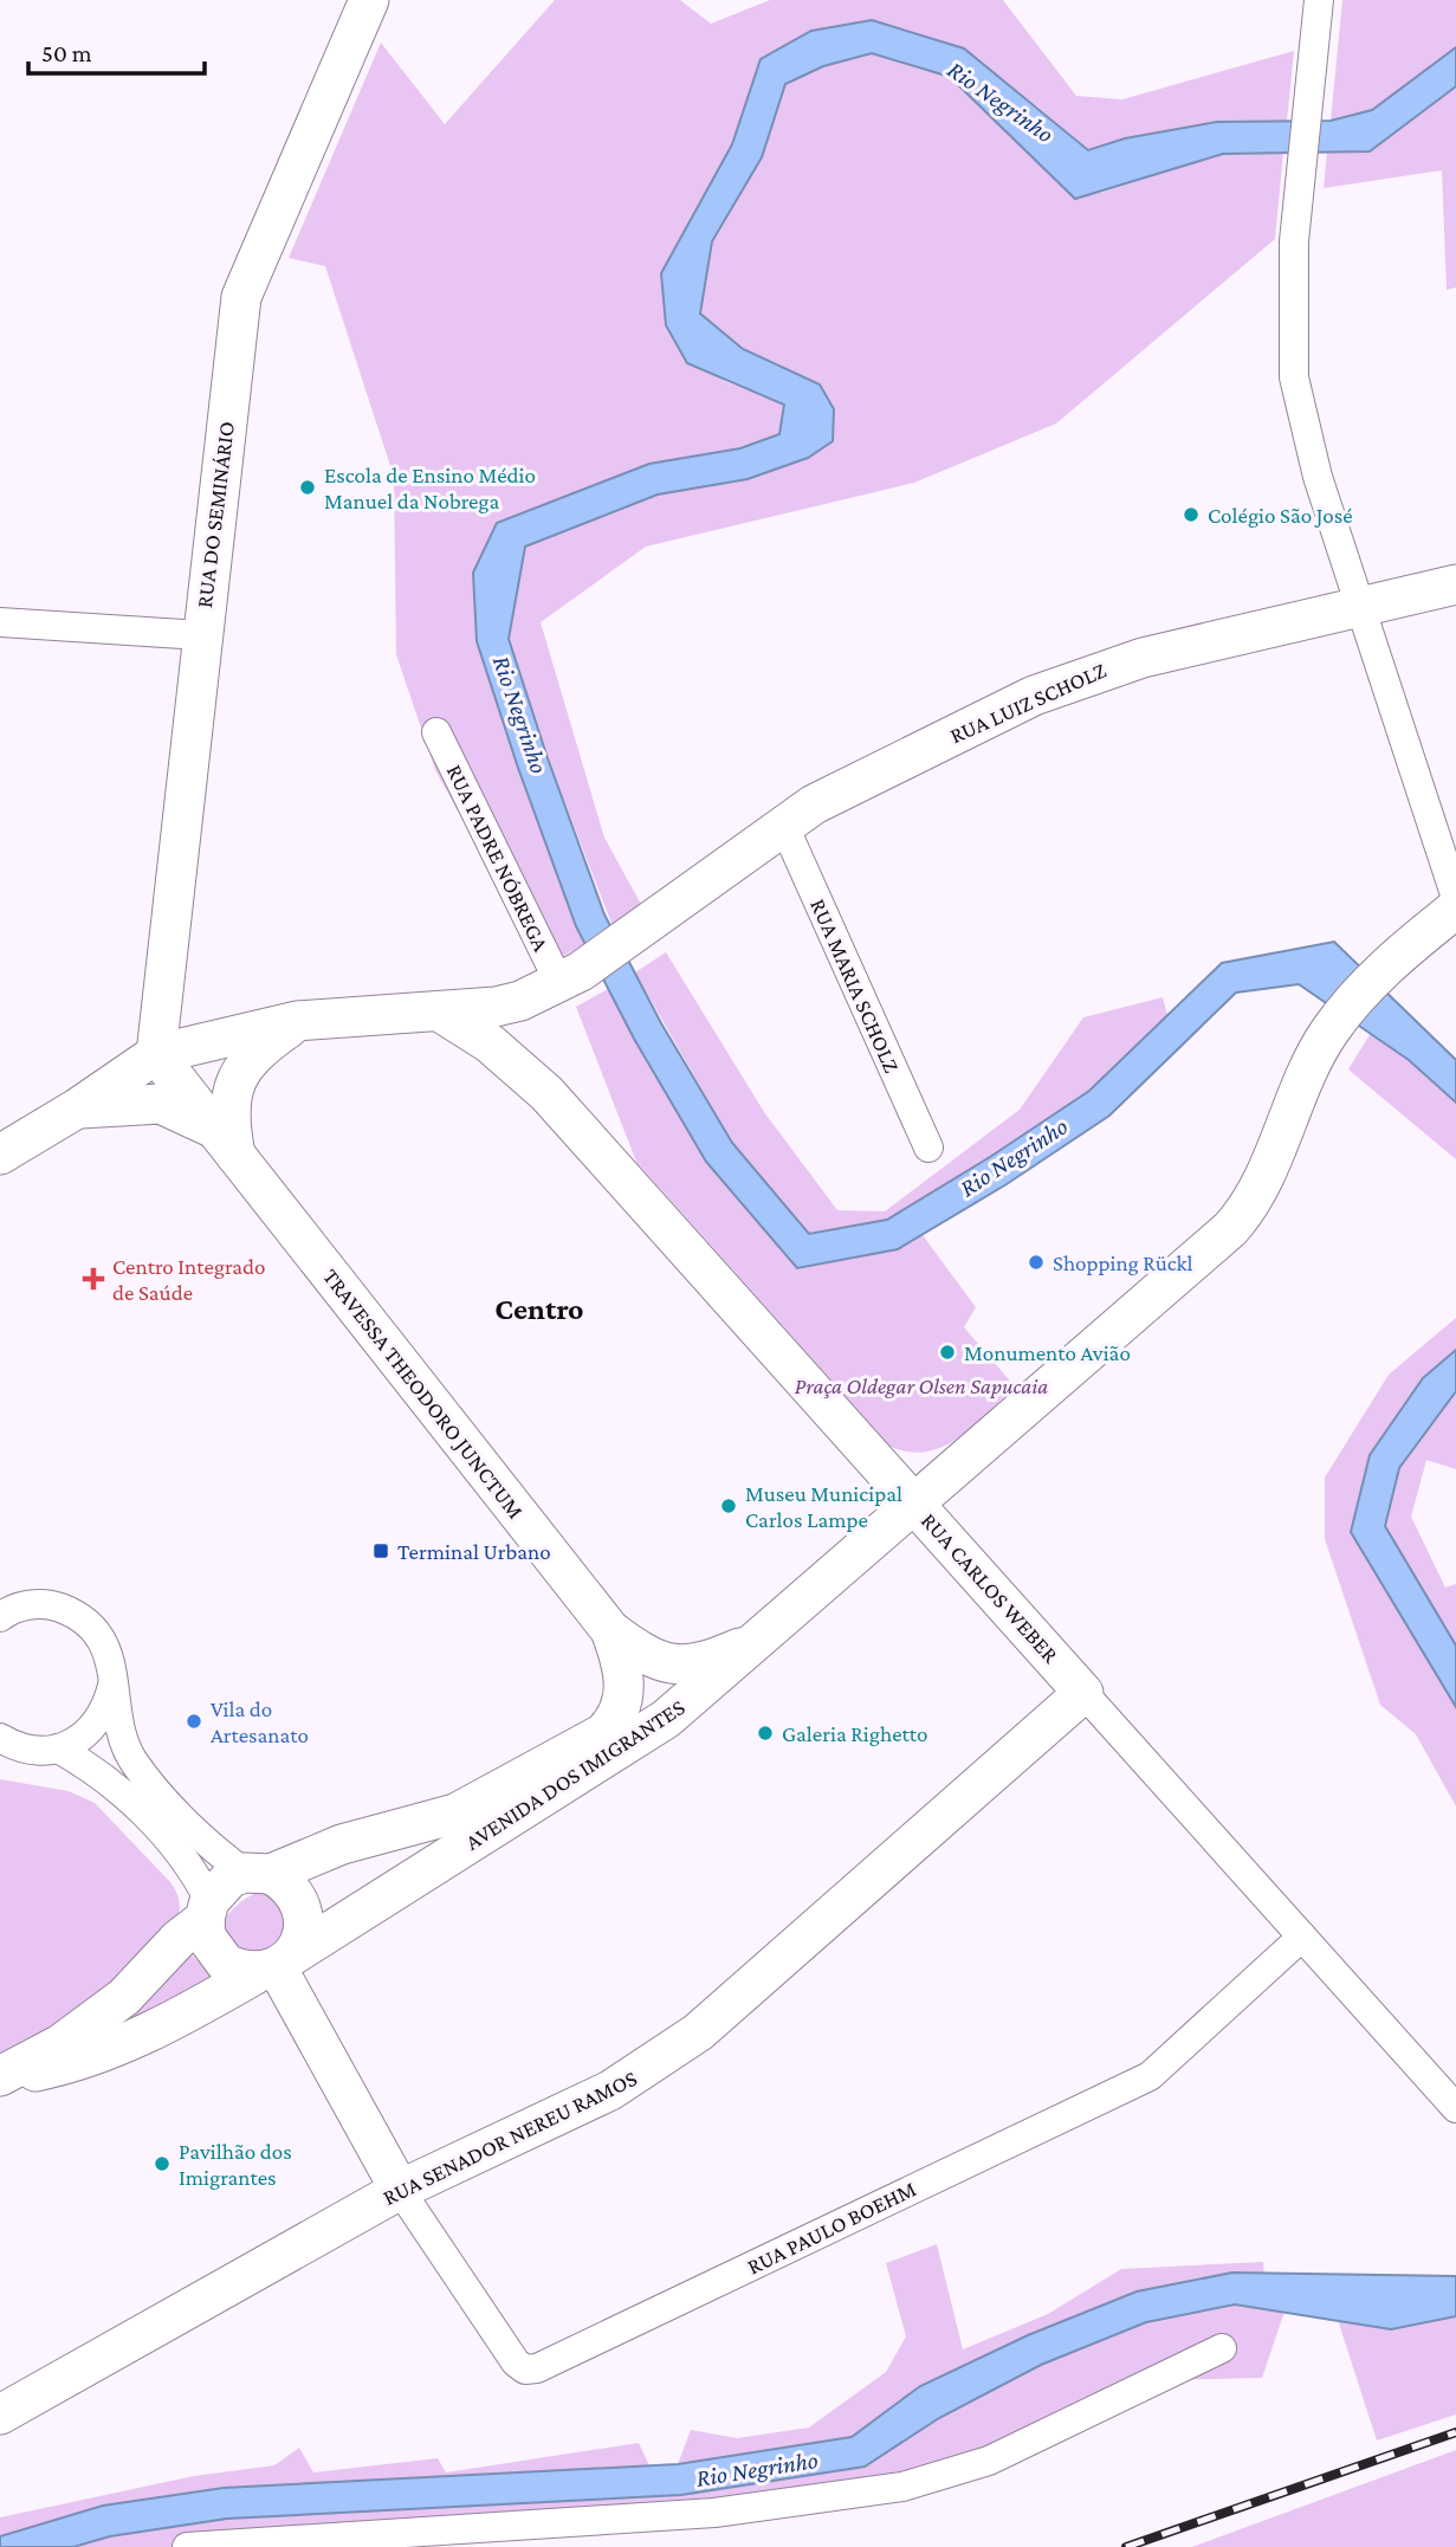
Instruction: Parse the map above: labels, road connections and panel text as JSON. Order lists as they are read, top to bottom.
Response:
{
  "streets": {
    "main road": [
      "RUA DO SEMINÁRIO",
      "RUA LUIZ SCHOLZ",
      "TRAVESSA THEODORO JUNCTUM",
      "RUA CARLOS WEBER",
      "AVENIDA DOS IMIGRANTES",
      "RUA SENADOR NEREU RAMOS"
    ],
    "street": ["RUA PADRE NÓBREGA", "RUA MARIA SCHOLZ", "RUA PAULO BOEHM"]
  },
  "crossings": [
    ["RUA DO SEMINÁRIO", "RUA LUIZ SCHOLZ"],
    ["RUA DO SEMINÁRIO", "TRAVESSA THEODORO JUNCTUM"],
    ["RUA LUIZ SCHOLZ", "RUA PADRE NÓBREGA"],
    ["RUA LUIZ SCHOLZ", "RUA MARIA SCHOLZ"],
    ["RUA LUIZ SCHOLZ", "TRAVESSA THEODORO JUNCTUM"],
    ["RUA LUIZ SCHOLZ", "RUA CARLOS WEBER"],
    ["TRAVESSA THEODORO JUNCTUM", "AVENIDA DOS IMIGRANTES"],
    ["RUA CARLOS WEBER", "AVENIDA DOS IMIGRANTES"],
    ["RUA CARLOS WEBER", "RUA SENADOR NEREU RAMOS"],
    ["RUA CARLOS WEBER", "RUA PAULO BOEHM"],
    ["RUA SENADOR NEREU RAMOS", "RUA PAULO BOEHM"]
  ],
  "districts": ["Centro"],
  "water": ["Rio Negrinho"],
  "parks": ["Praça Oldegar Olsen Sapucaia"],
  "places": {
    "other": [
      "Escola de Ensino Médio Manuel da Nobrega",
      "Colégio São José",
      "Shopping Rückl",
      "Monumento Avião",
      "Museu Municipal Carlos Lampe",
      "Vila do Artesanato",
      "Galeria Righetto",
      "Pavilhão dos Imigrantes"
    ],
    "health": ["Centro Integrado de Saúde"],
    "transit": ["Terminal Urbano"]
  },
  "scale_bar": "50 m"
}
